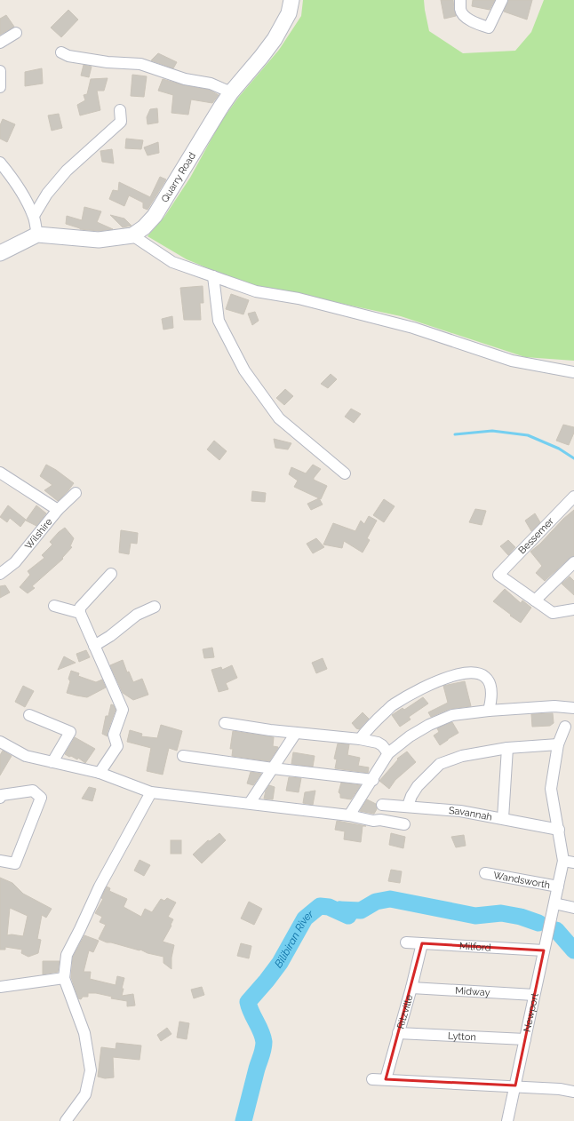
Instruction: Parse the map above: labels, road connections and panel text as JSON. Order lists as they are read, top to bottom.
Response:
{
  "streets": {
    "street": [
      "Quarry Road",
      "Wilshire",
      "Bessemer",
      "Savannah",
      "Wandsworth",
      "Milford",
      "Midway",
      "Ritzville",
      "Newport",
      "Lytton"
    ]
  },
  "crossings": [
    ["Savannah", "Newport"],
    ["Wandsworth", "Newport"],
    ["Milford", "Ritzville"],
    ["Milford", "Newport"],
    ["Midway", "Ritzville"],
    ["Midway", "Newport"],
    ["Ritzville", "Lytton"],
    ["Newport", "Lytton"]
  ],
  "water": ["Bilibiran River"]
}
